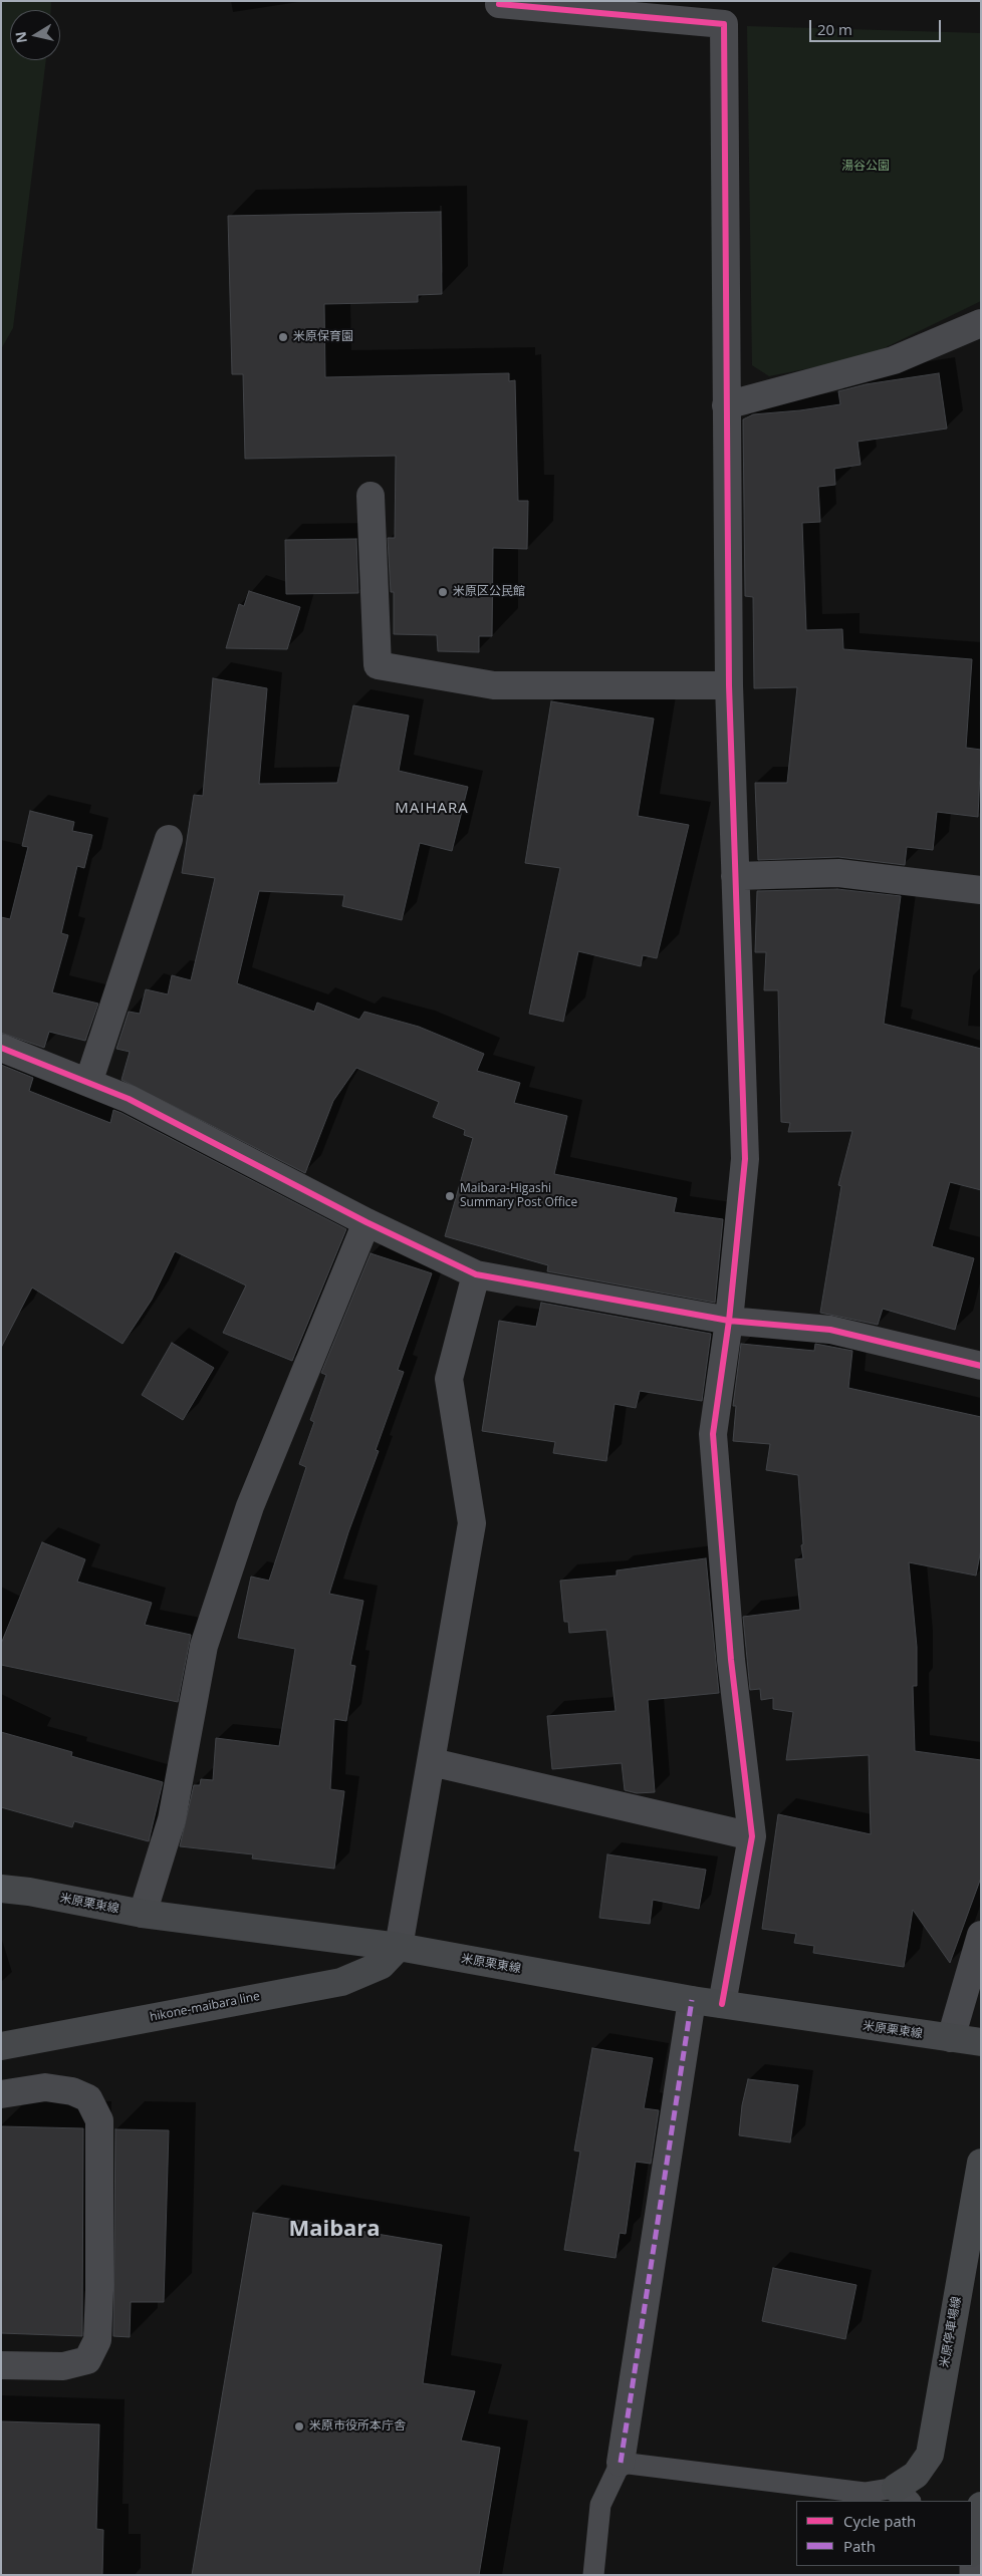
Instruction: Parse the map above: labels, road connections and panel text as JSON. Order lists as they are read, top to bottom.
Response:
{
  "streets": {
    "main road": ["米原栗東線", "hikone-maibara line", "米原停車場線"]
  },
  "crossings": [
    ["米原栗東線", "hikone-maibara line"]
  ],
  "districts": ["MAIHARA", "Maibara"],
  "parks": ["湯谷公園"],
  "places": [
    "米原保育園",
    "米原区公民館",
    "Maibara-Higashi Summary Post Office",
    "米原市役所本庁舎"
  ],
  "legend": ["Cycle path", "Path"],
  "scale_bar": "20 m",
  "north": "left"
}
